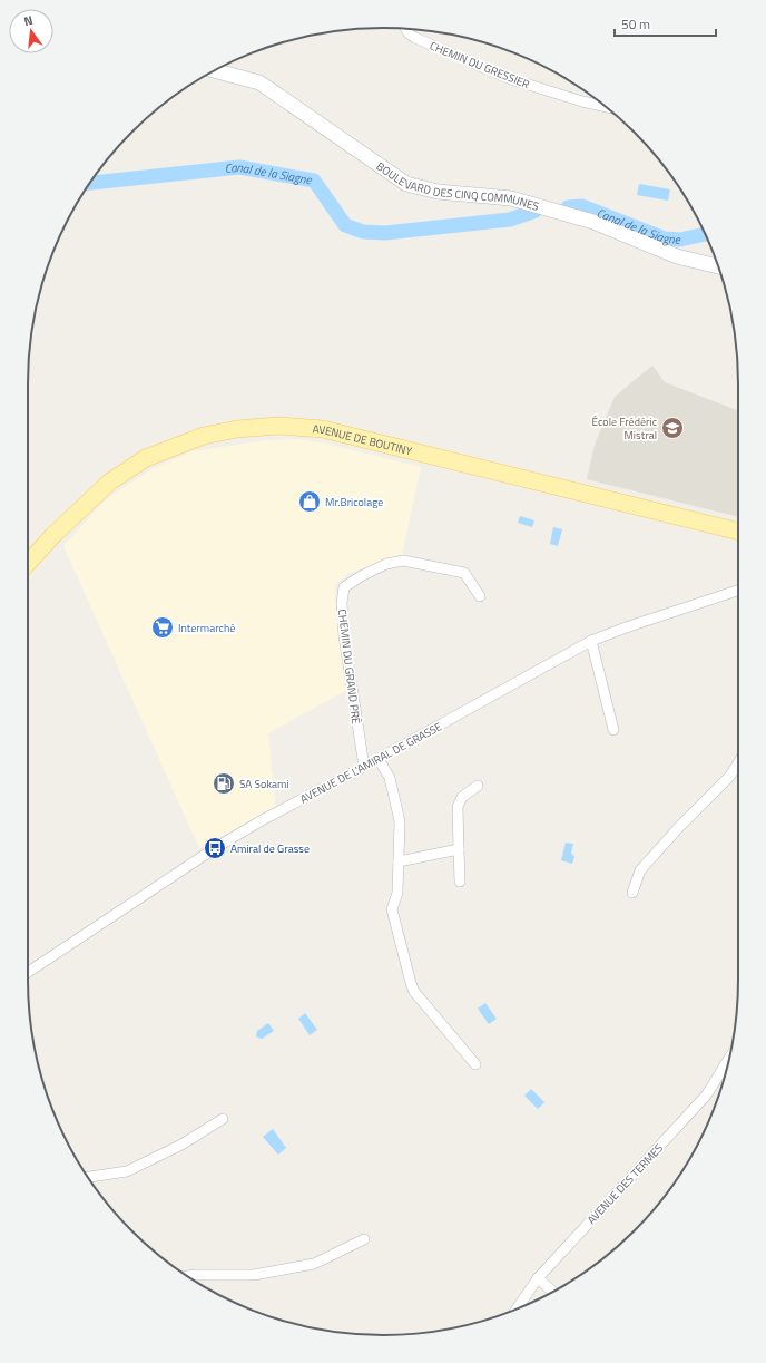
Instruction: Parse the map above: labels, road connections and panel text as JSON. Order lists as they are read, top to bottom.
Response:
{
  "streets": {
    "main road": ["BOULEVARD DES CINQ COMMUNES", "AVENUE DE BOUTINY"],
    "street": [
      "CHEMIN DU GRESSIER",
      "CHEMIN DU GRAND PRÈ",
      "AVENUE DE L'AMIRAL DE GRASSE",
      "AVENUE DES TERMES"
    ]
  },
  "crossings": [
    ["CHEMIN DU GRAND PRÈ", "AVENUE DE L'AMIRAL DE GRASSE"]
  ],
  "water": ["Canal de la Siagne"],
  "places": {
    "school or university": ["École Frédéric Mistral"],
    "shop": ["Mr.Bricolage"],
    "supermarket": ["Intermarché"],
    "fuel station": ["SA Sokami"],
    "bus stop": ["Amiral de Grasse"]
  },
  "scale_bar": "50 m",
  "north": "top"
}
